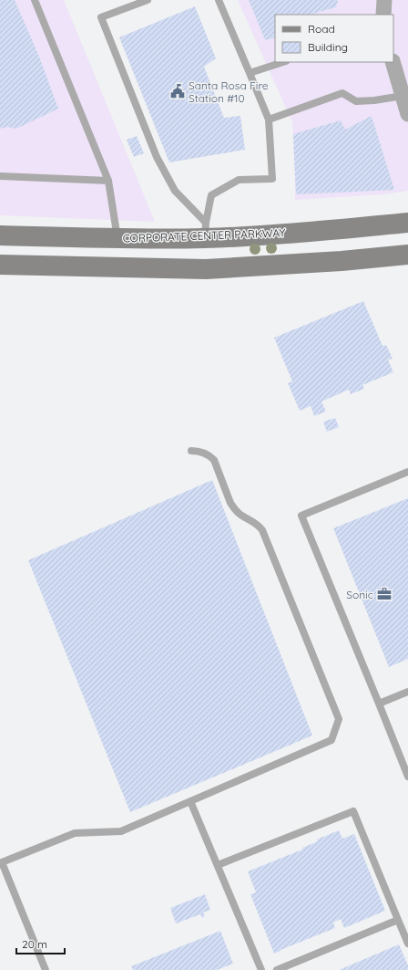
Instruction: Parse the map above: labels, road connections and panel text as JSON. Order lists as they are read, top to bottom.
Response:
{
  "streets": {
    "street": ["CORPORATE CENTER PARKWAY"]
  },
  "places": {
    "public building": ["Santa Rosa Fire Station #10"],
    "office": ["Sonic"]
  },
  "legend": ["Road", "Building"],
  "scale_bar": "20 m"
}
